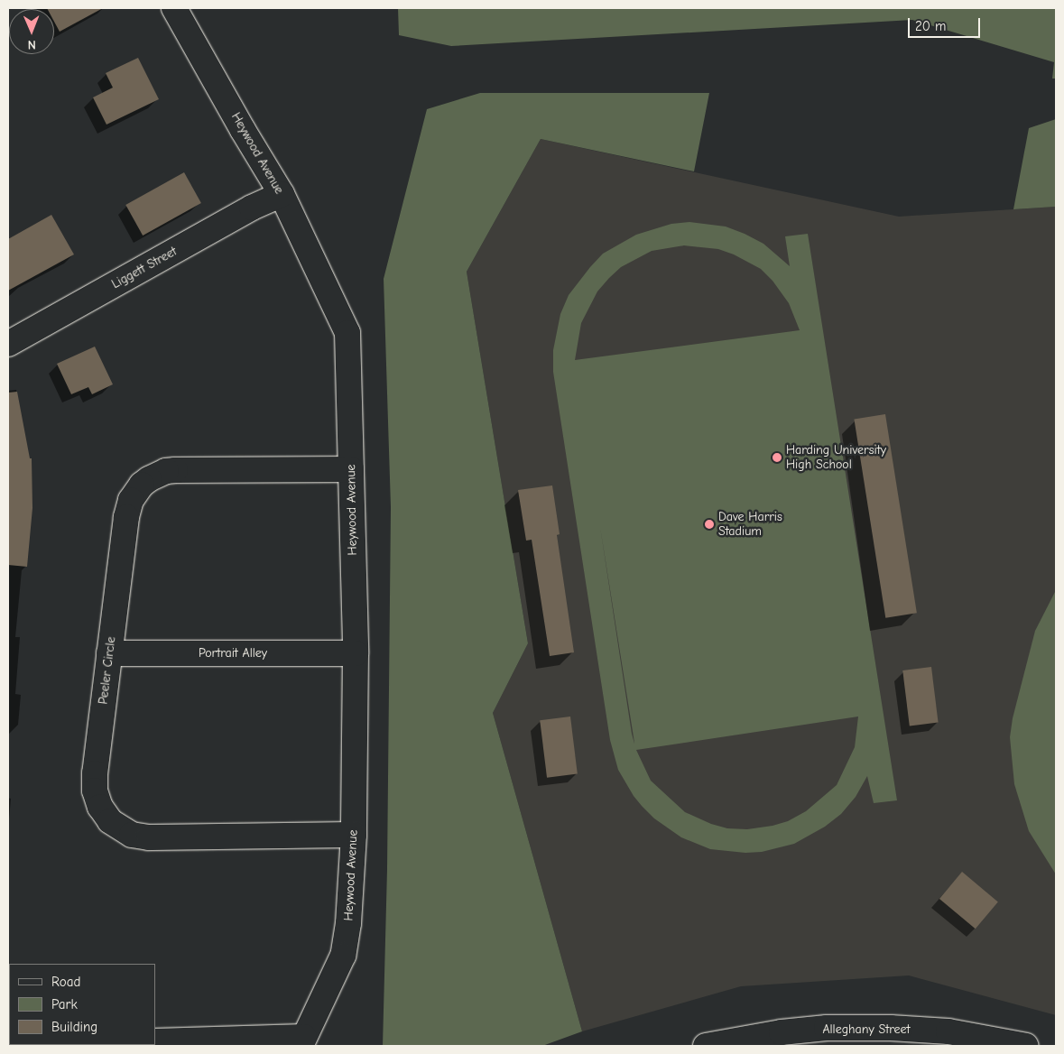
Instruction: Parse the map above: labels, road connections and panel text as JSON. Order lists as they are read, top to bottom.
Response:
{
  "streets": {
    "street": [
      "Heywood Avenue",
      "Liggett Street",
      "Portrait Alley",
      "Peeler Circle",
      "Alleghany Street"
    ]
  },
  "crossings": [
    ["Heywood Avenue", "Liggett Street"],
    ["Heywood Avenue", "Portrait Alley"],
    ["Heywood Avenue", "Peeler Circle"],
    ["Portrait Alley", "Peeler Circle"]
  ],
  "places": ["Harding University High School", "Dave Harris Stadium"],
  "legend": ["Road", "Park", "Building"],
  "scale_bar": "20 m",
  "north": "bottom"
}
